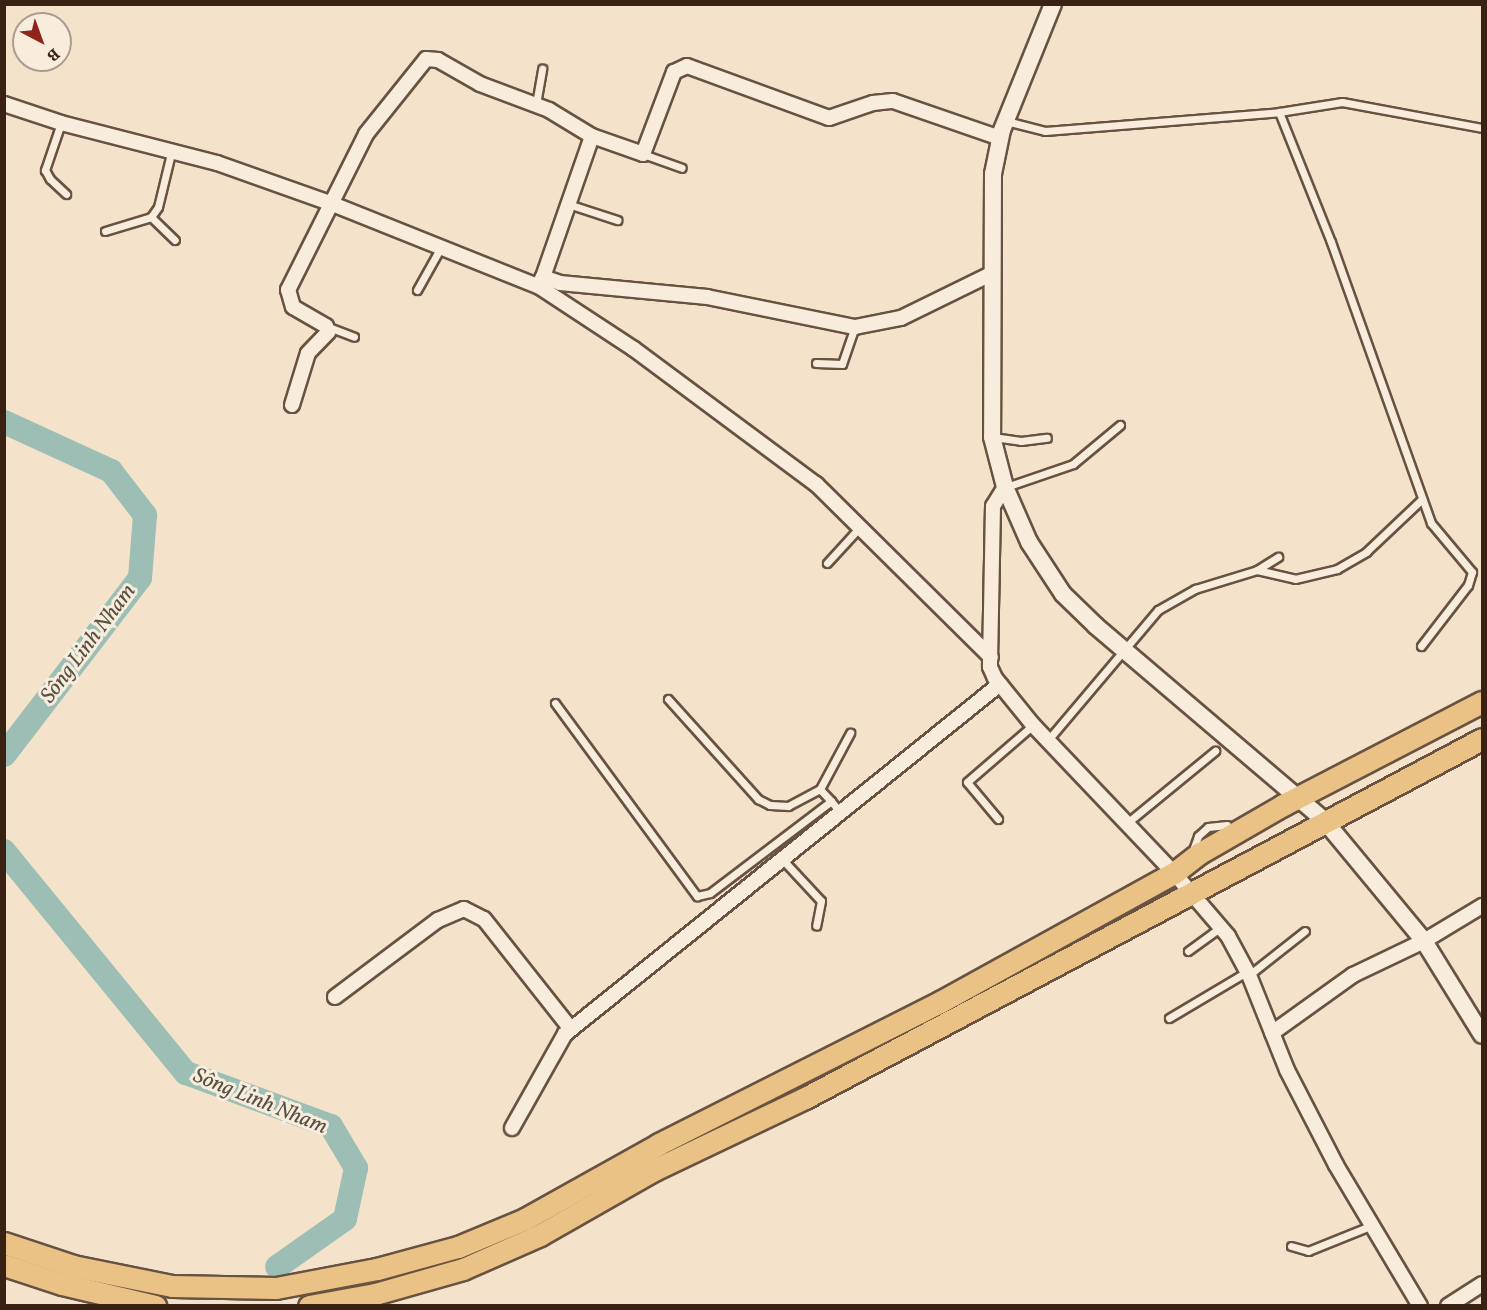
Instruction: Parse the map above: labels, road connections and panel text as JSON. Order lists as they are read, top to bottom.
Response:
{
  "water": ["Sông Linh Nham"],
  "north": "bottom right"
}
